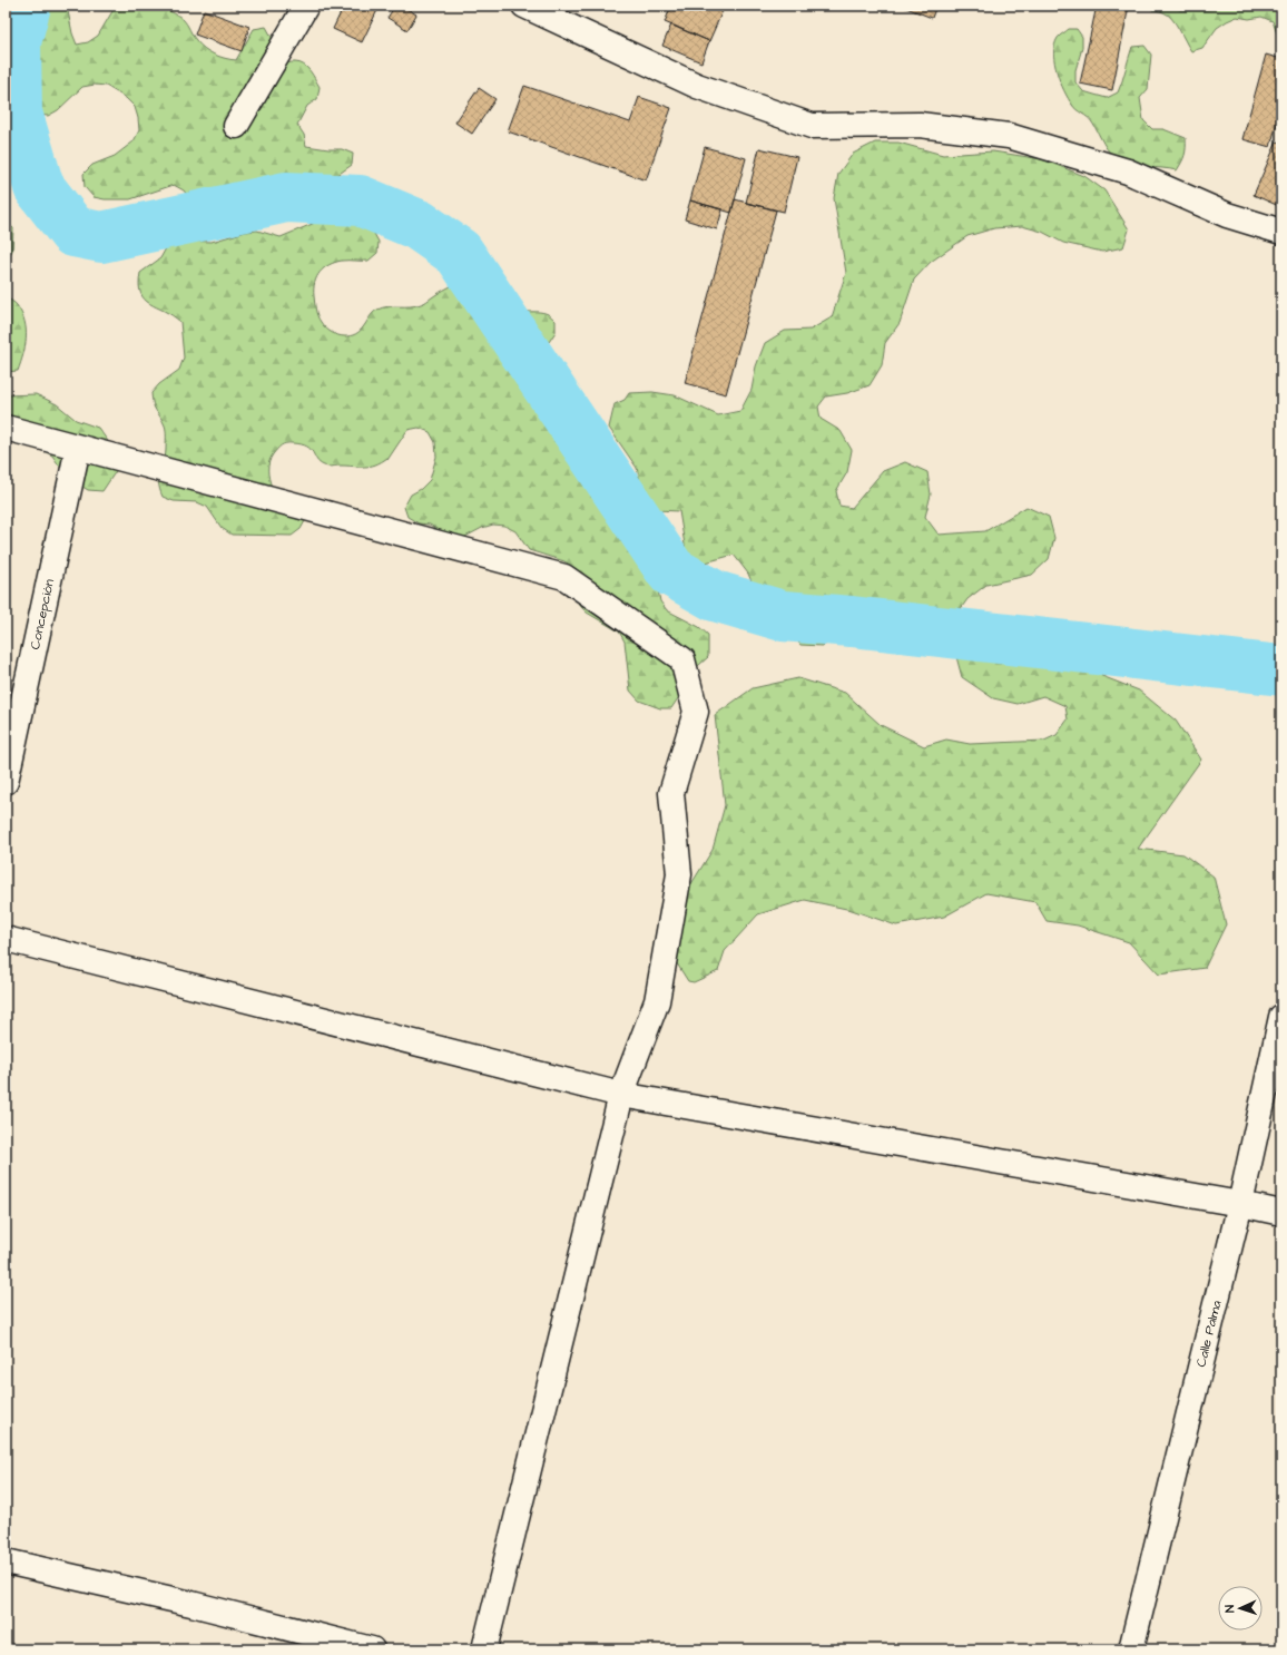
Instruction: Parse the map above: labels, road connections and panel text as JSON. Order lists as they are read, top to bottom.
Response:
{
  "streets": {
    "street": ["Concepción", "Calle Palma"]
  },
  "north": "left"
}
